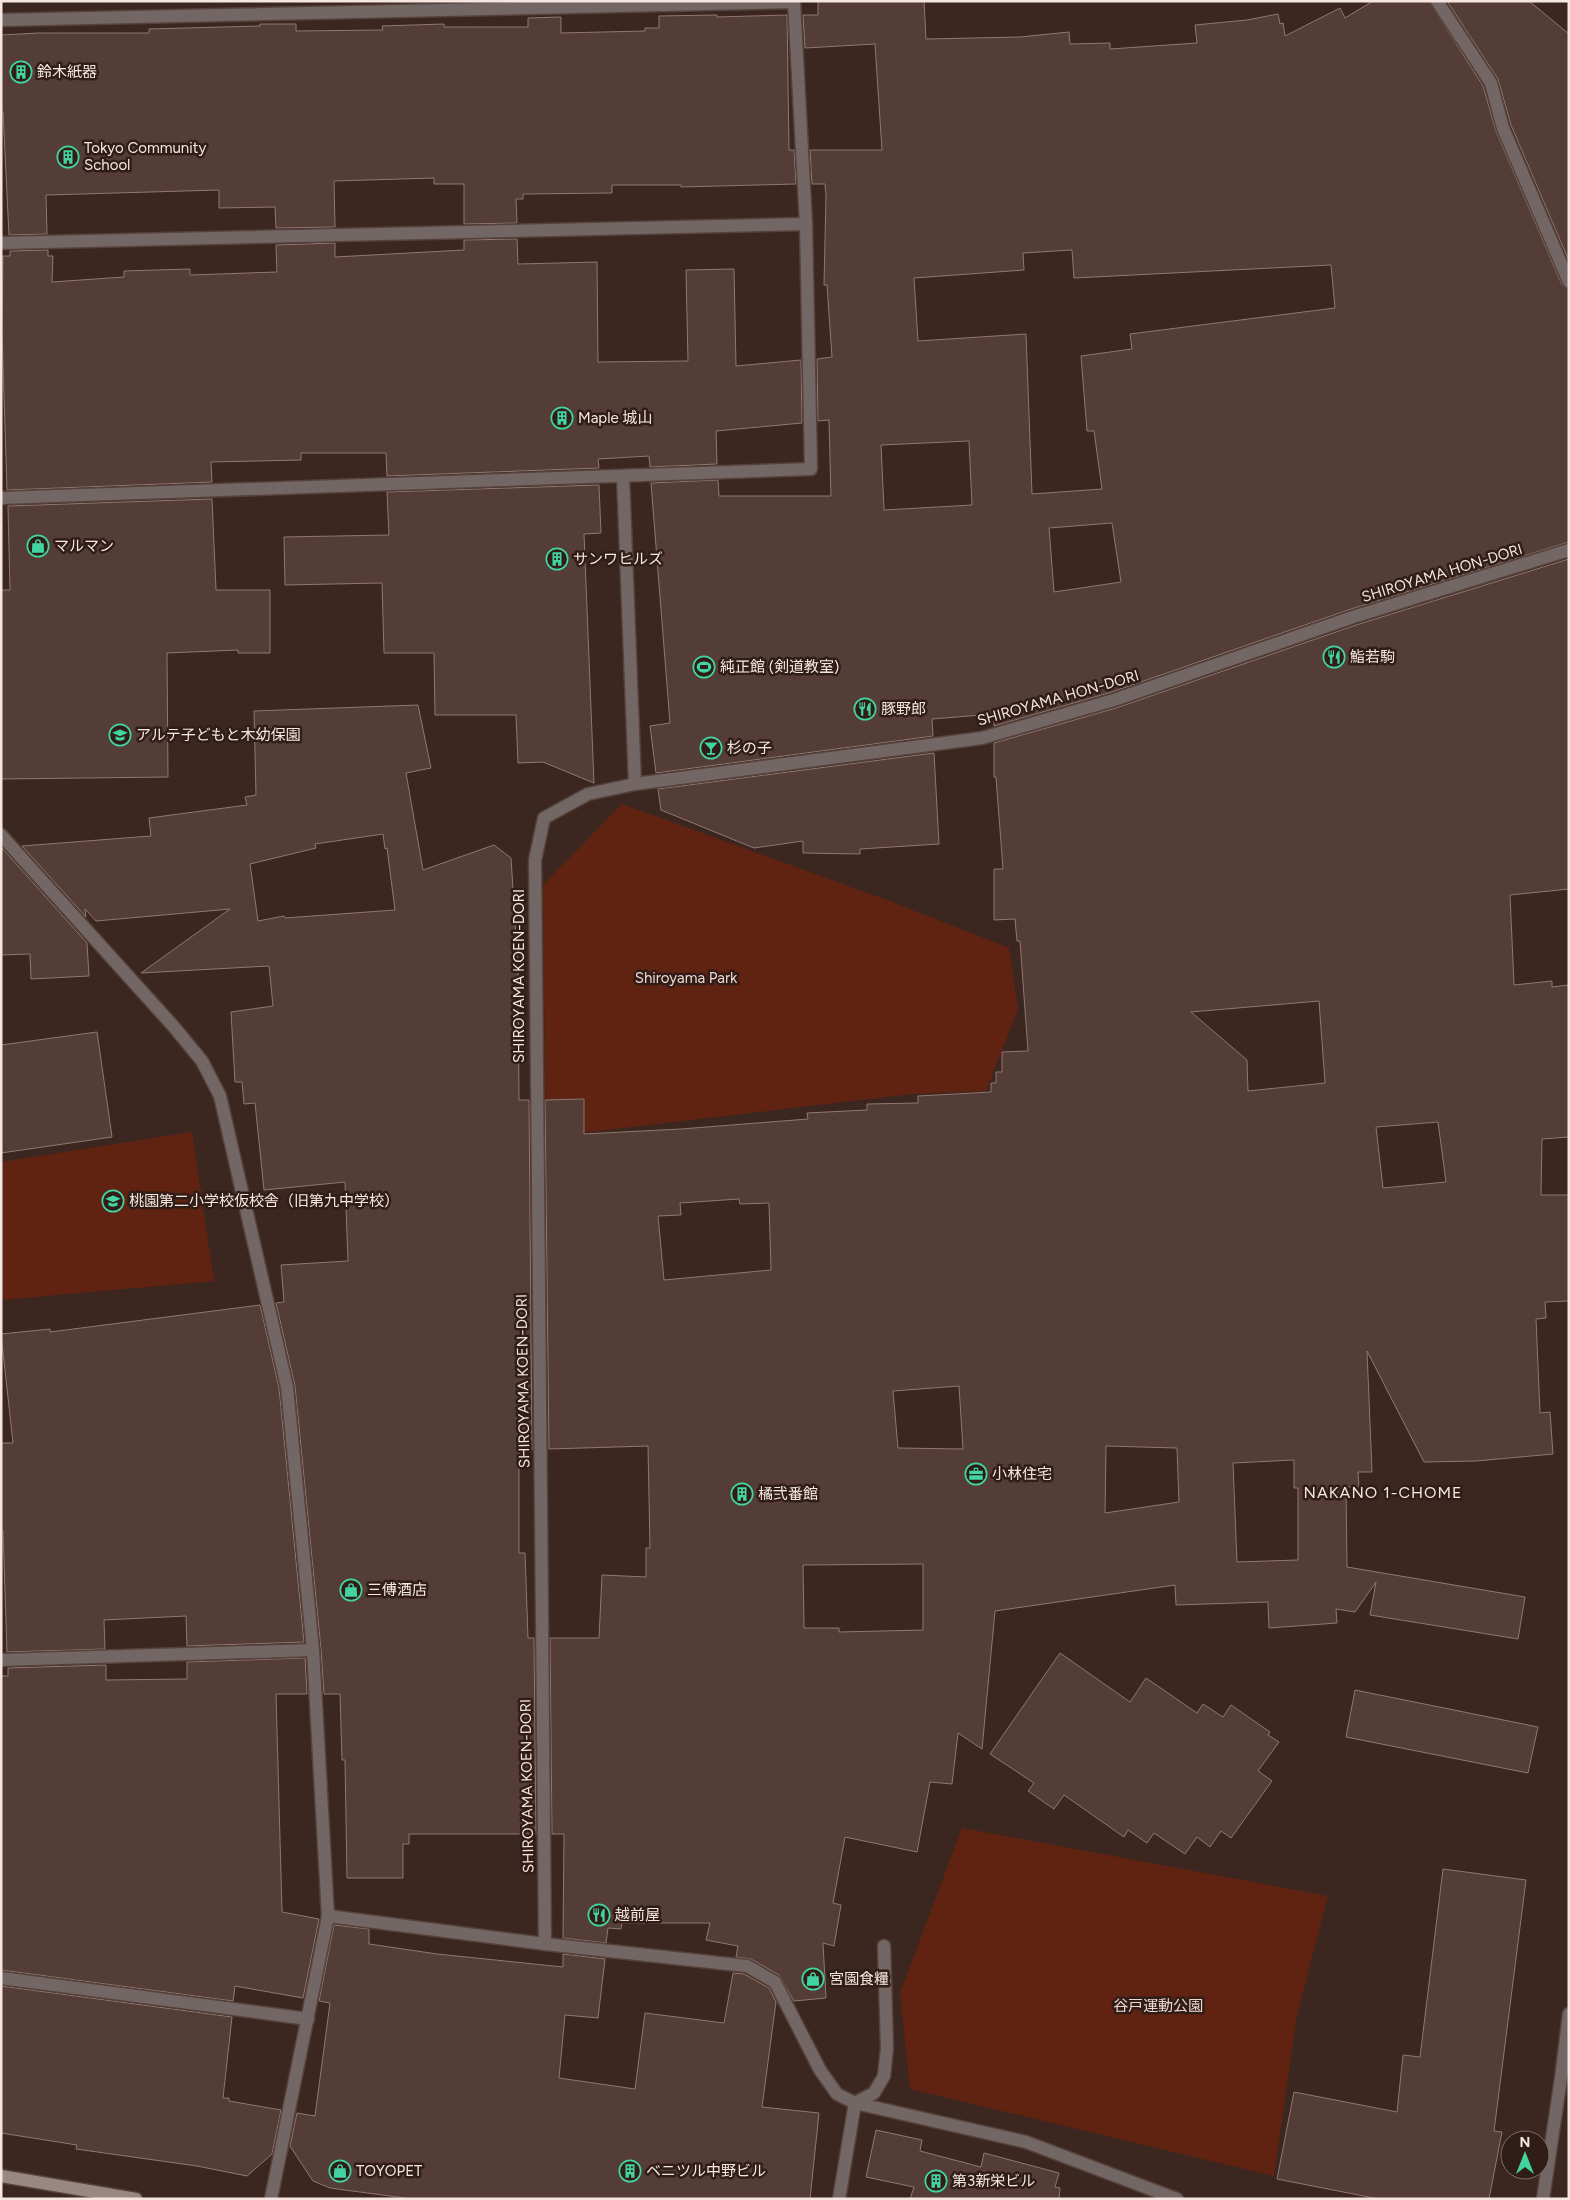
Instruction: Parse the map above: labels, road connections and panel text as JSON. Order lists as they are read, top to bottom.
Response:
{
  "streets": {
    "street": ["SHIROYAMA HON-DORI", "SHIROYAMA KOEN-DORI"]
  },
  "crossings": [
    ["SHIROYAMA HON-DORI", "SHIROYAMA KOEN-DORI"]
  ],
  "districts": ["NAKANO 1-CHOME"],
  "parks": ["Shiroyama Park", "谷戸運動公園"],
  "places": {
    "building": [
      "鈴木紙器",
      "Tokyo Community School",
      "Maple 城山",
      "サンワヒルズ",
      "橘弐番館",
      "ベニツル中野ビル",
      "第3新栄ビル"
    ],
    "shop": [
      "マルマン",
      "三傅酒店",
      "宮園食糧",
      "TOYOPET"
    ],
    "restaurant": ["鮨若駒", "豚野郎", "越前屋"],
    "sports": ["純正館 (剣道教室)"],
    "school or university": ["アルテ子どもと木幼保園", "桃園第二小学校仮校舎（旧第九中学校）"],
    "bar": ["杉の子"],
    "office": ["小林住宅"]
  },
  "north": "top"
}
